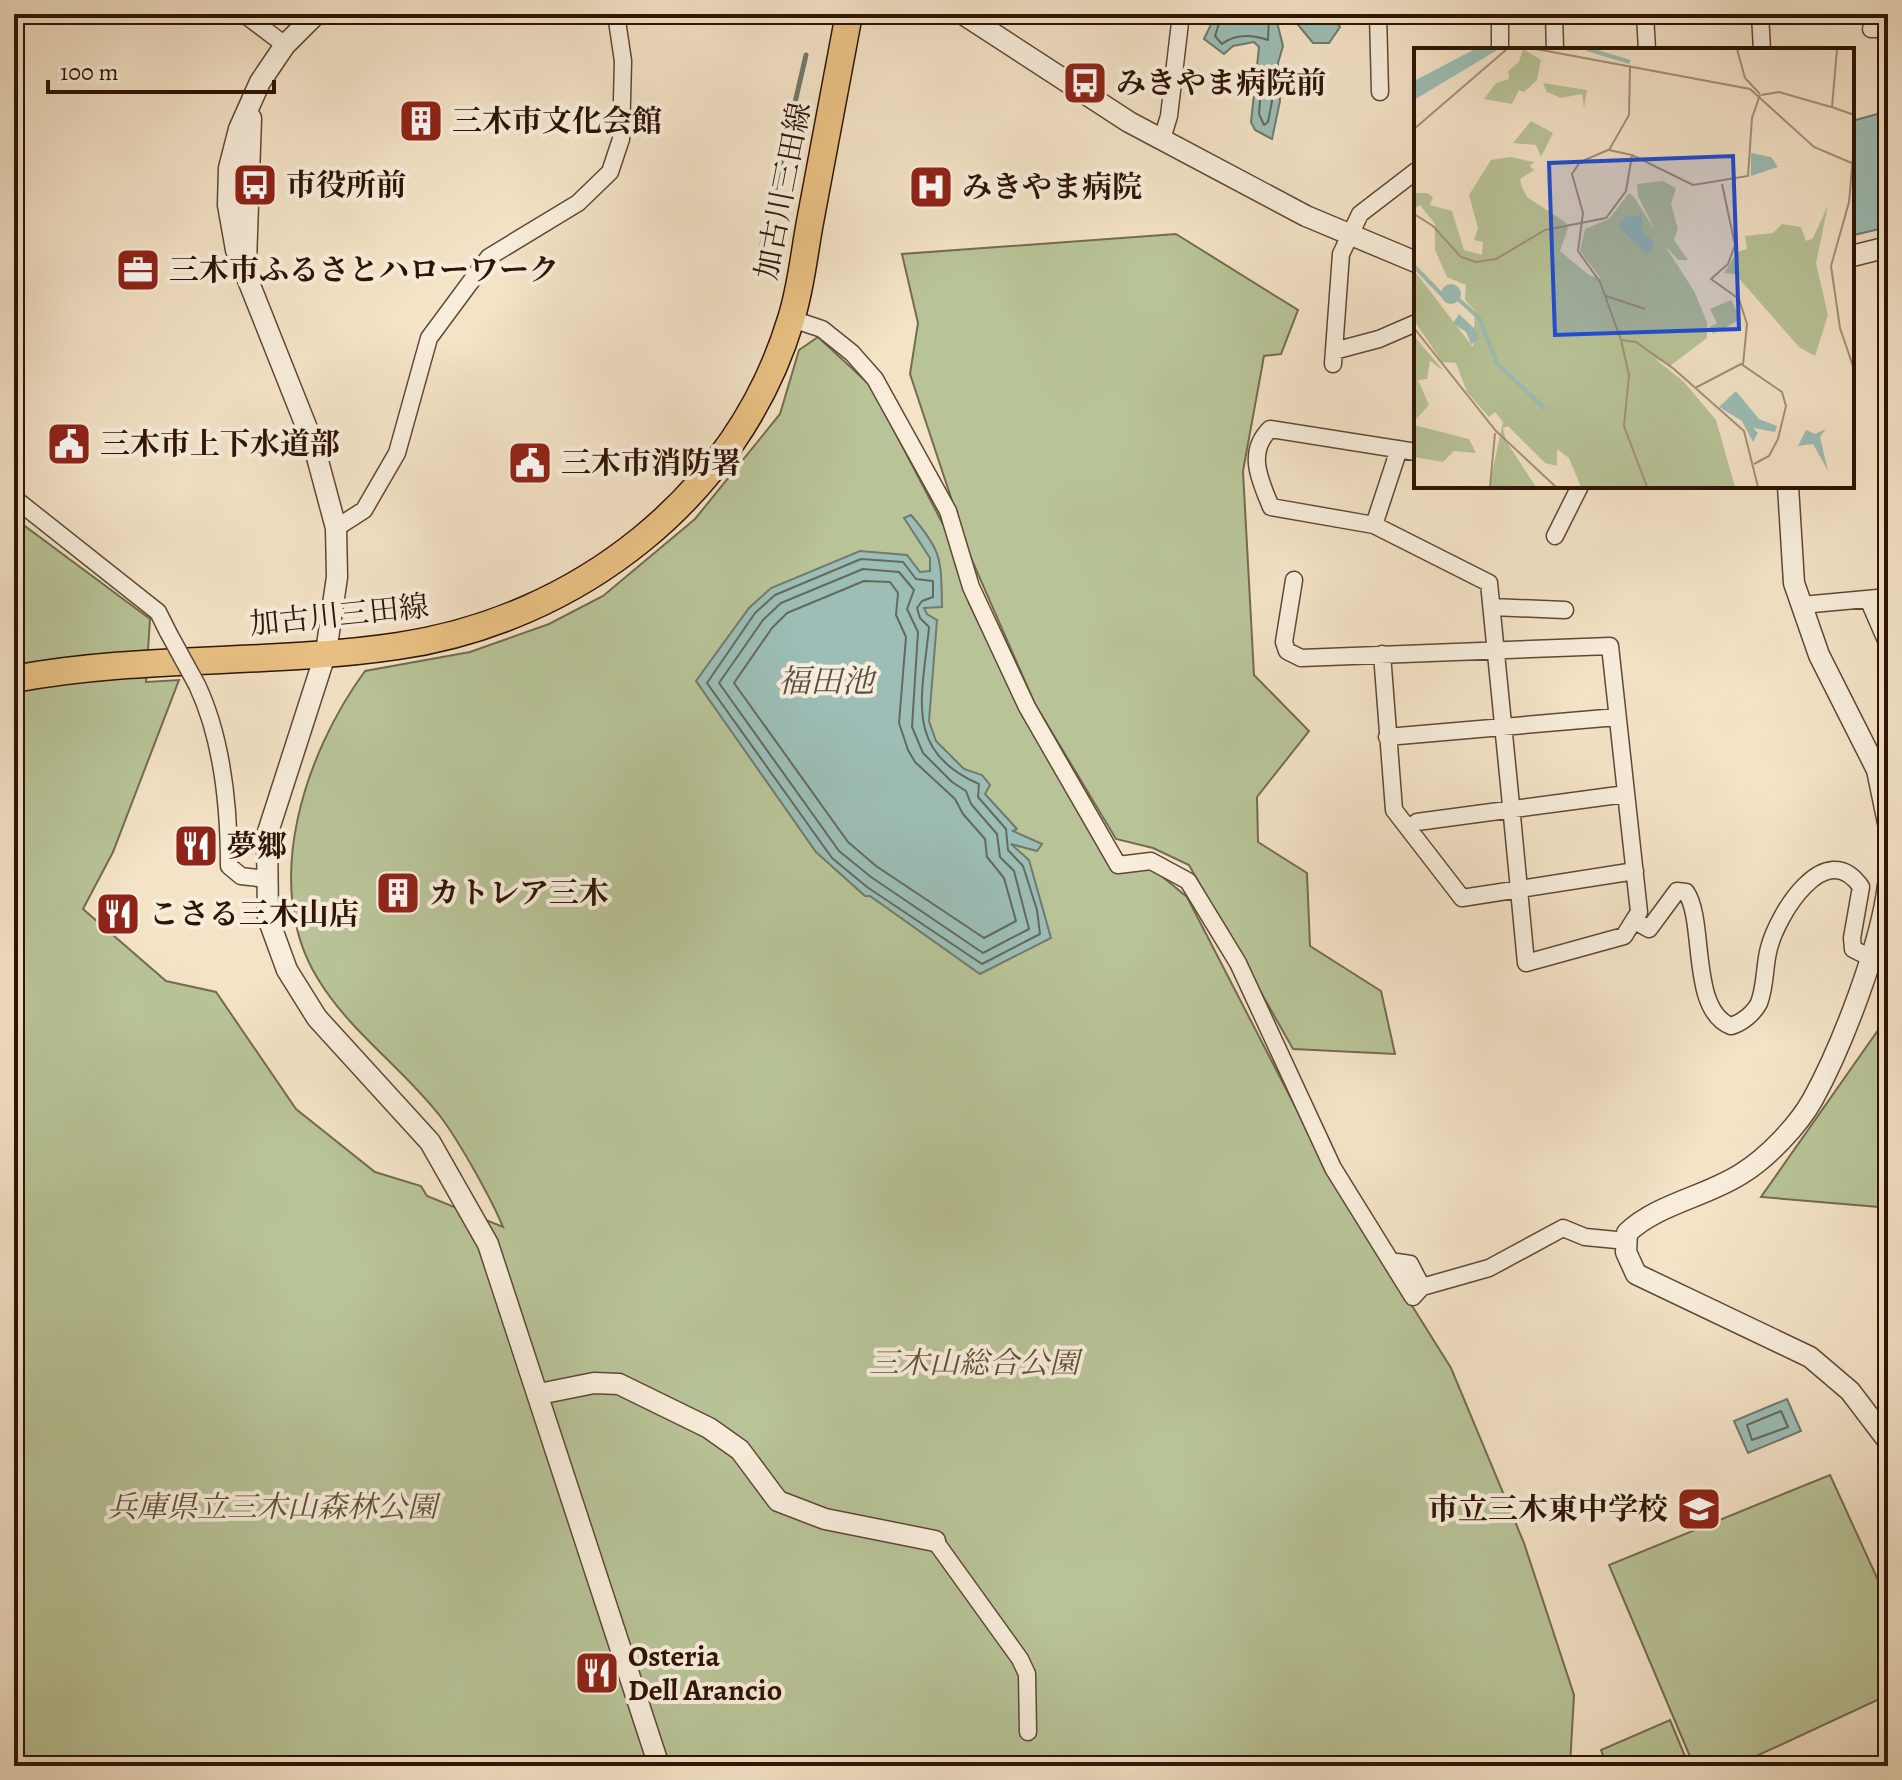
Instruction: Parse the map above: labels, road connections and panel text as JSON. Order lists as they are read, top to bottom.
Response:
{
  "streets": {
    "main road": ["加古川三田線"]
  },
  "water": ["福田池"],
  "parks": ["三木山総合公園", "兵庫県立三木山森林公園"],
  "places": {
    "bus stop": ["みきやま病院前", "市役所前"],
    "building": ["三木市文化会館", "カトレア三木"],
    "hospital": ["みきやま病院"],
    "office": ["三木市ふるさとハローワーク"],
    "public building": ["三木市上下水道部", "三木市消防署"],
    "restaurant": ["夢郷", "こさる三木山店", "Osteria Dell Arancio"],
    "school or university": ["市立三木東中学校"]
  },
  "scale_bar": "100 m"
}
